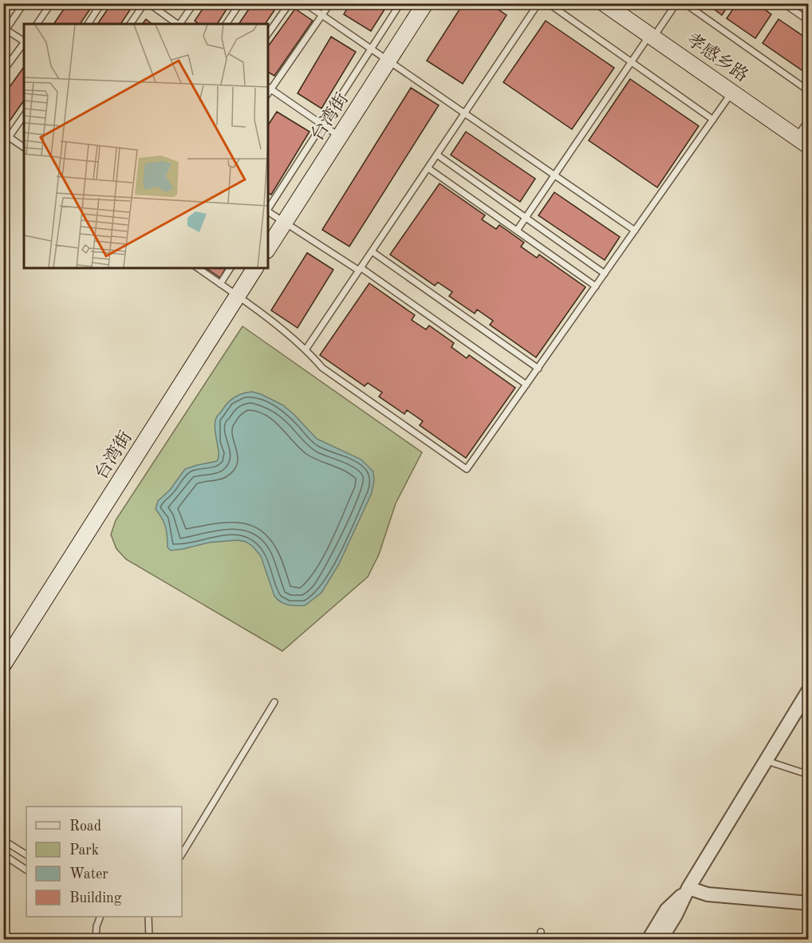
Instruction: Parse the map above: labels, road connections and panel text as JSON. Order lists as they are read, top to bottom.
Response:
{
  "streets": {
    "main road": ["孝感乡路", "台湾街"]
  },
  "legend": [
    "Road",
    "Park",
    "Water",
    "Building"
  ]
}
